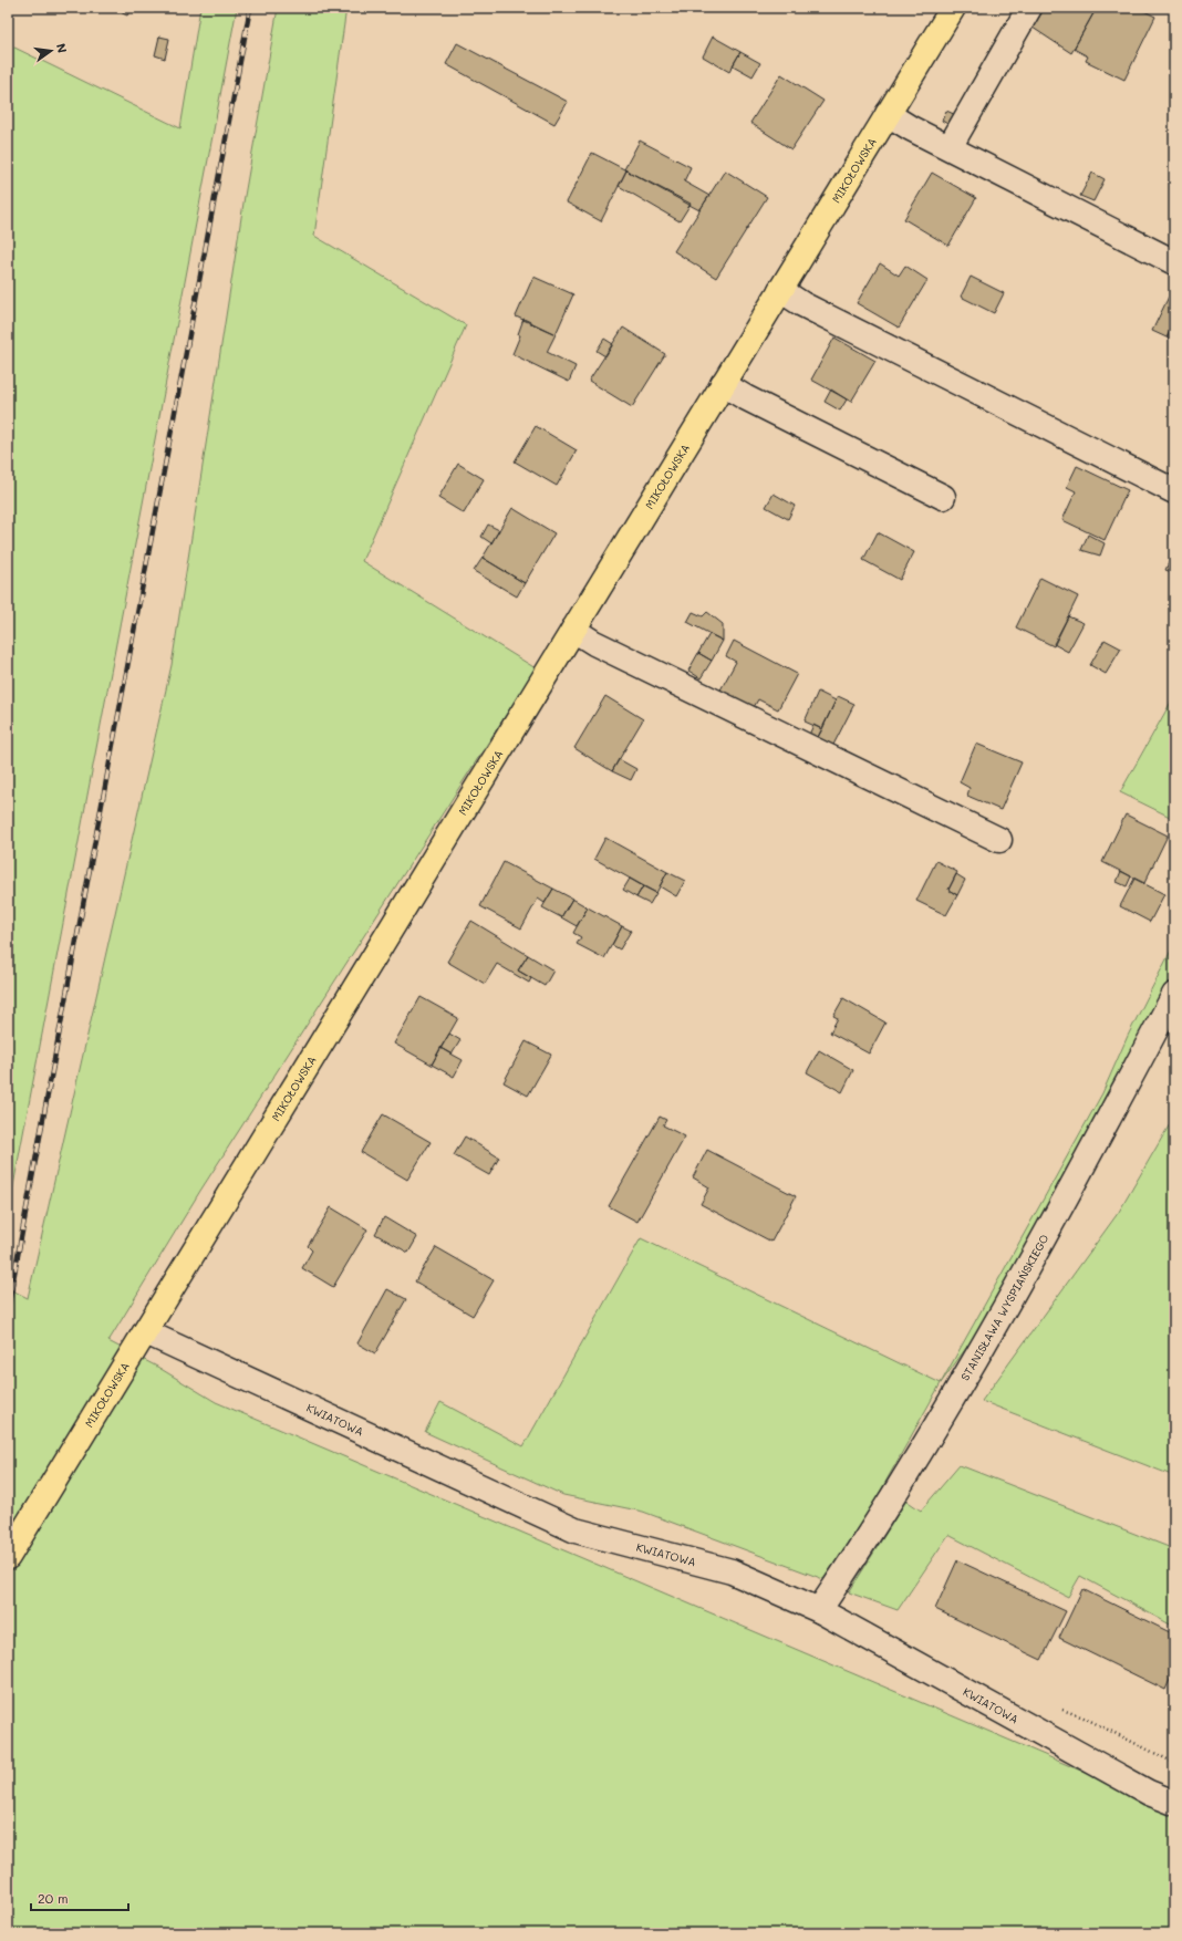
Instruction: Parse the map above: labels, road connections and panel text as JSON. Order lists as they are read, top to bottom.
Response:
{
  "streets": {
    "main road": ["MIKOŁOWSKA"],
    "street": ["STANISŁAWA WYSPIAŃSKIEGO", "KWIATOWA"]
  },
  "crossings": [
    ["MIKOŁOWSKA", "KWIATOWA"],
    ["STANISŁAWA WYSPIAŃSKIEGO", "KWIATOWA"]
  ],
  "scale_bar": "20 m",
  "north": "right"
}
